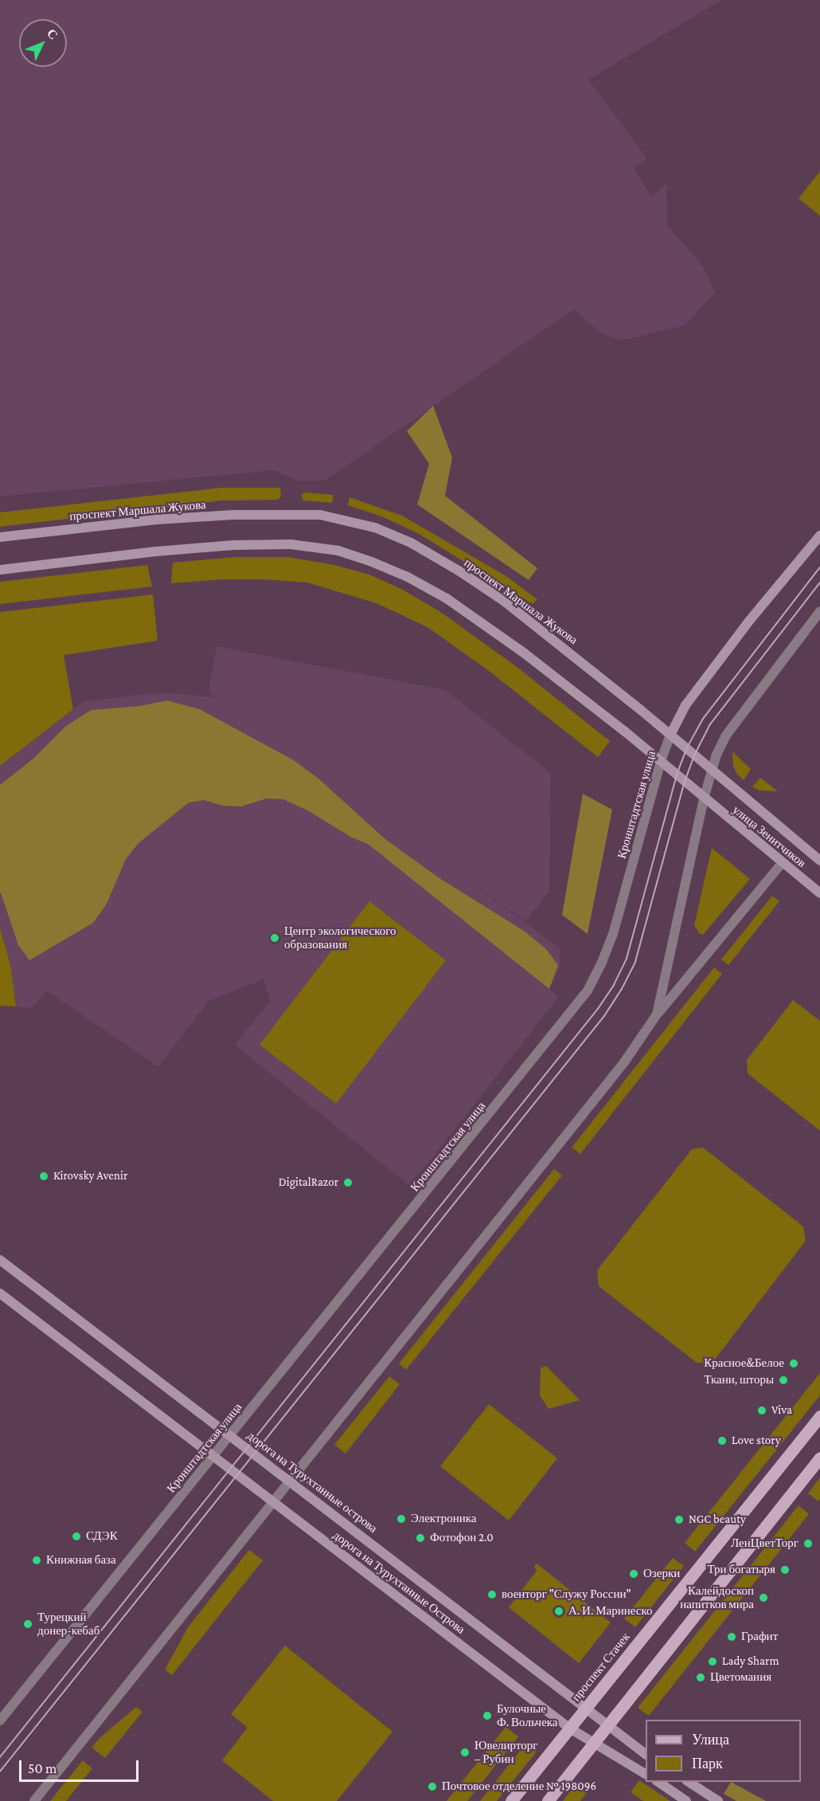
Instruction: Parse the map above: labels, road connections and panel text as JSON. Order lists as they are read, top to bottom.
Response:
{
  "streets": {
    "main road": ["проспект Стачек"],
    "street": [
      "проспект Маршала Жукова",
      "Кронштадтская улица",
      "улица Зенитчиков",
      "дорога на Турухтанные острова",
      "дорога на Турухтанные Острова"
    ]
  },
  "crossings": [
    ["проспект Маршала Жукова", "Кронштадтская улица"],
    ["проспект Маршала Жукова", "улица Зенитчиков"],
    ["Кронштадтская улица", "дорога на Турухтанные острова"],
    ["Кронштадтская улица", "дорога на Турухтанные Острова"],
    ["дорога на Турухтанные острова", "проспект Стачек"],
    ["дорога на Турухтанные Острова", "проспект Стачек"]
  ],
  "places": [
    "Центр экологического образования",
    "Kirovsky Avenir",
    "DigitalRazor",
    "Красное&Белое",
    "Ткани, шторы",
    "Viva",
    "Love story",
    "Электроника",
    "NGC beauty",
    "СДЭК",
    "Фотофон 2.0",
    "ЛенЦветТорг",
    "Книжная база",
    "Три богатыря",
    "Озерки",
    "военторг \"Служу России\"",
    "Калейдоскоп напитков мира",
    "А. И. Маринеско",
    "Турецкий донер-кебаб",
    "Графит",
    "Lady Sharm",
    "Цветомания",
    "Булочные Ф. Вольчека",
    "Ювелирторг – Рубин",
    "Почтовое отделение № 198096"
  ],
  "legend": ["Улица", "Парк"],
  "scale_bar": "50 m",
  "north": "top right"
}
